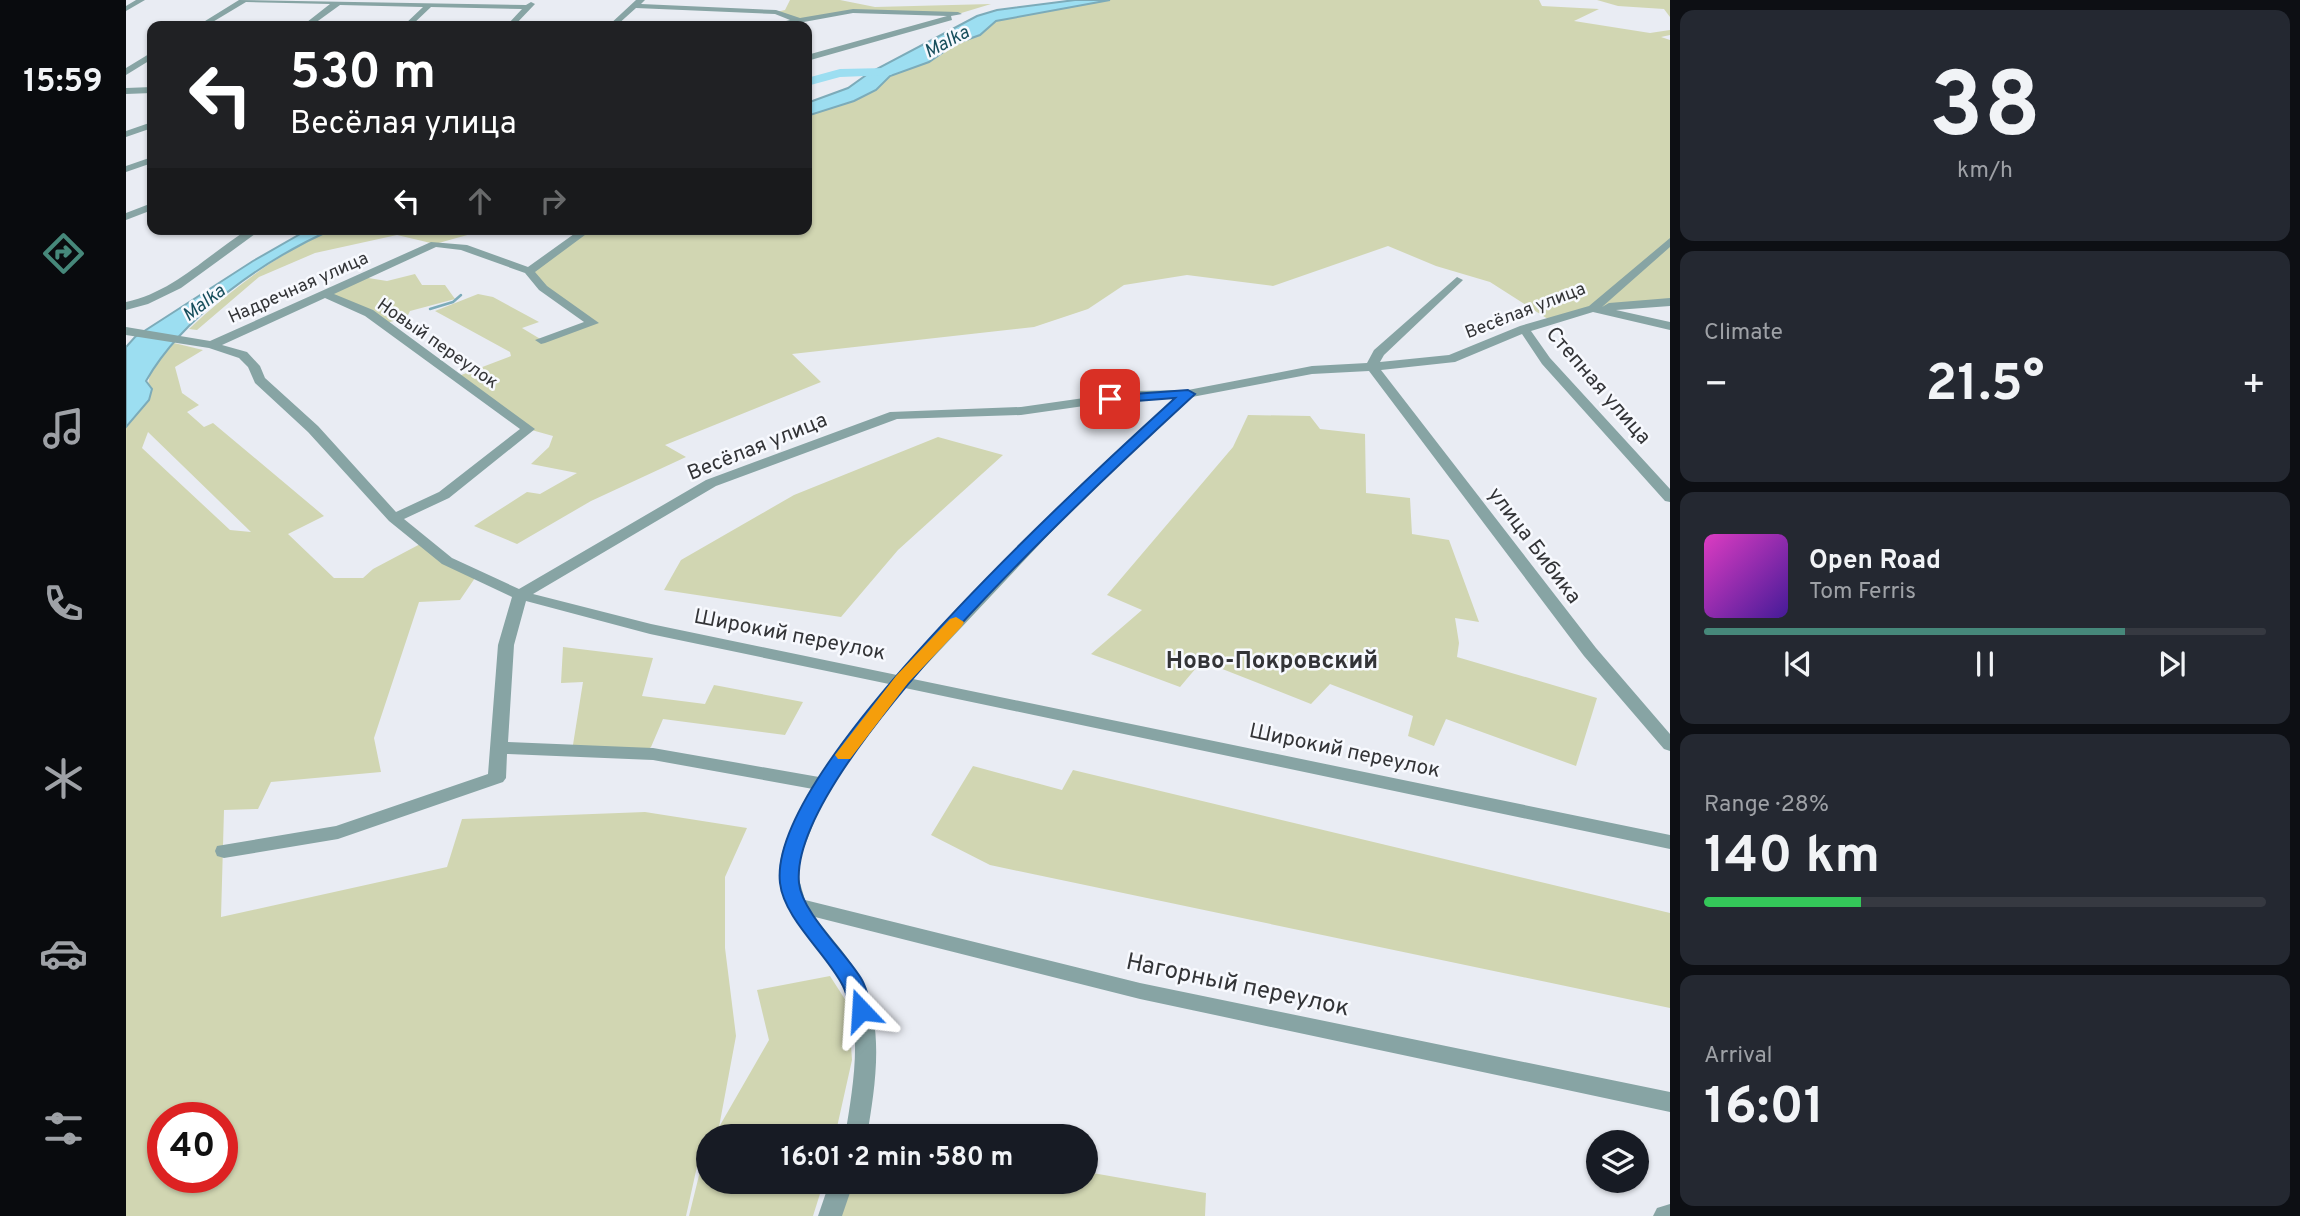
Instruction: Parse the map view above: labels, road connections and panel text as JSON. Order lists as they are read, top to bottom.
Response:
{
  "streets": {
    "street": [
      "Надречная улица",
      "Весёлая улица",
      "Новый переулок",
      "Степная улица",
      "улица Бибика",
      "Широкий переулок",
      "Нагорный переулок"
    ]
  },
  "crossings": [
    ["Надречная улица", "Новый переулок"],
    ["Надречная улица", "Широкий переулок"],
    ["Весёлая улица", "Степная улица"],
    ["Весёлая улица", "улица Бибика"],
    ["Весёлая улица", "Широкий переулок"],
    ["Новый переулок", "Широкий переулок"]
  ],
  "districts": ["Ново-Покровский"],
  "water": ["Malka"],
  "page": {
    "tabs": "15:59",
    "tile": [
      ["38", "km/h"],
      "Climate",
      ["Range · 28%", "140 km"],
      ["Arrival", "16:01"]
    ],
    "turn": ["530 m", "Весёлая улица"],
    "heat": ["−", "21.5°", "+"],
    "song": ["Open Road", "Tom Ferris"],
    "limit": "40",
    "trip": "16:01 · 2 min · 580 m"
  }
}
